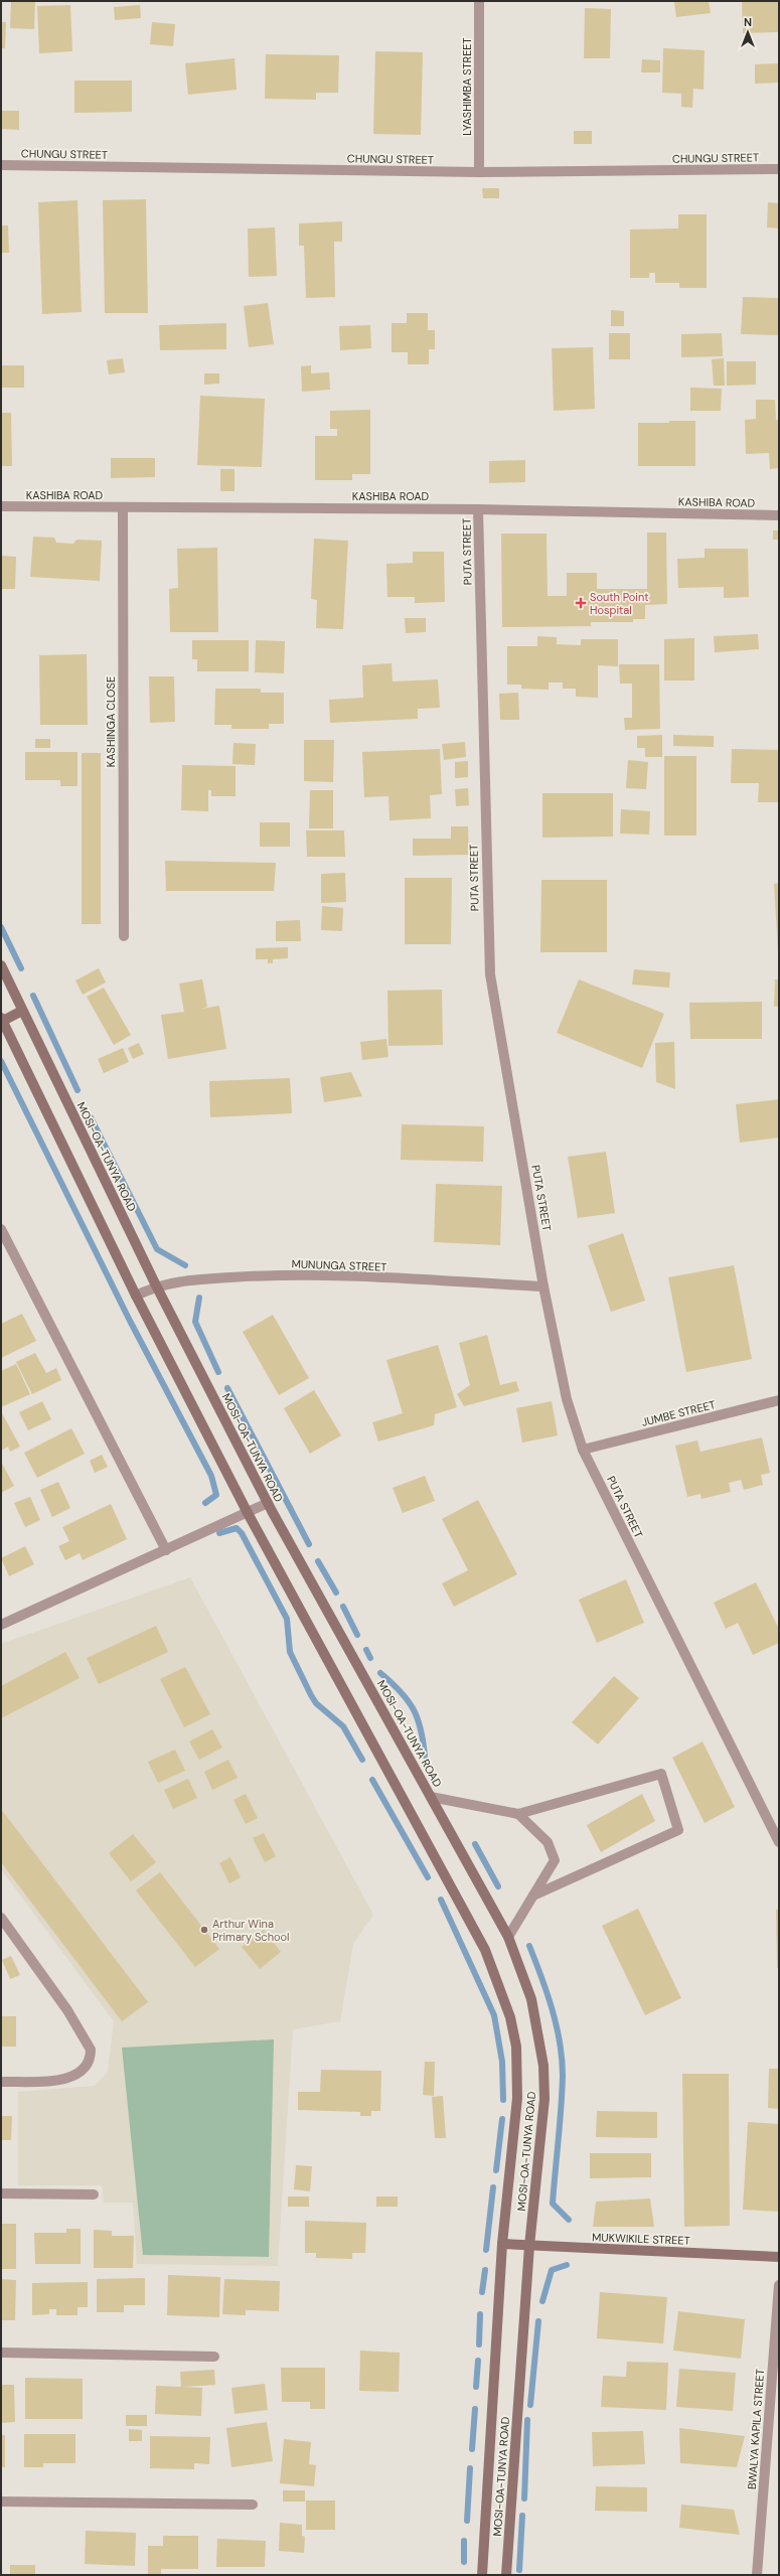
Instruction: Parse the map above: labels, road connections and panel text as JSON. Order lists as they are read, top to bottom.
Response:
{
  "streets": {
    "main road": ["MOSI-OA-TUNYA ROAD", "MUKWIKILE STREET"],
    "street": [
      "LYASHIMBA STREET",
      "CHUNGU STREET",
      "KASHIBA ROAD",
      "PUTA STREET",
      "KASHINGA CLOSE",
      "MUNUNGA STREET",
      "JUMBE STREET",
      "BWALYA KAPILA STREET"
    ]
  },
  "crossings": [
    ["LYASHIMBA STREET", "CHUNGU STREET"],
    ["KASHIBA ROAD", "PUTA STREET"],
    ["KASHIBA ROAD", "KASHINGA CLOSE"],
    ["PUTA STREET", "MUNUNGA STREET"],
    ["PUTA STREET", "JUMBE STREET"],
    ["MOSI-OA-TUNYA ROAD", "MUNUNGA STREET"],
    ["MOSI-OA-TUNYA ROAD", "MUKWIKILE STREET"]
  ],
  "places": {
    "health": ["South Point Hospital"],
    "other": ["Arthur Wina Primary School"]
  },
  "north": "top"
}
